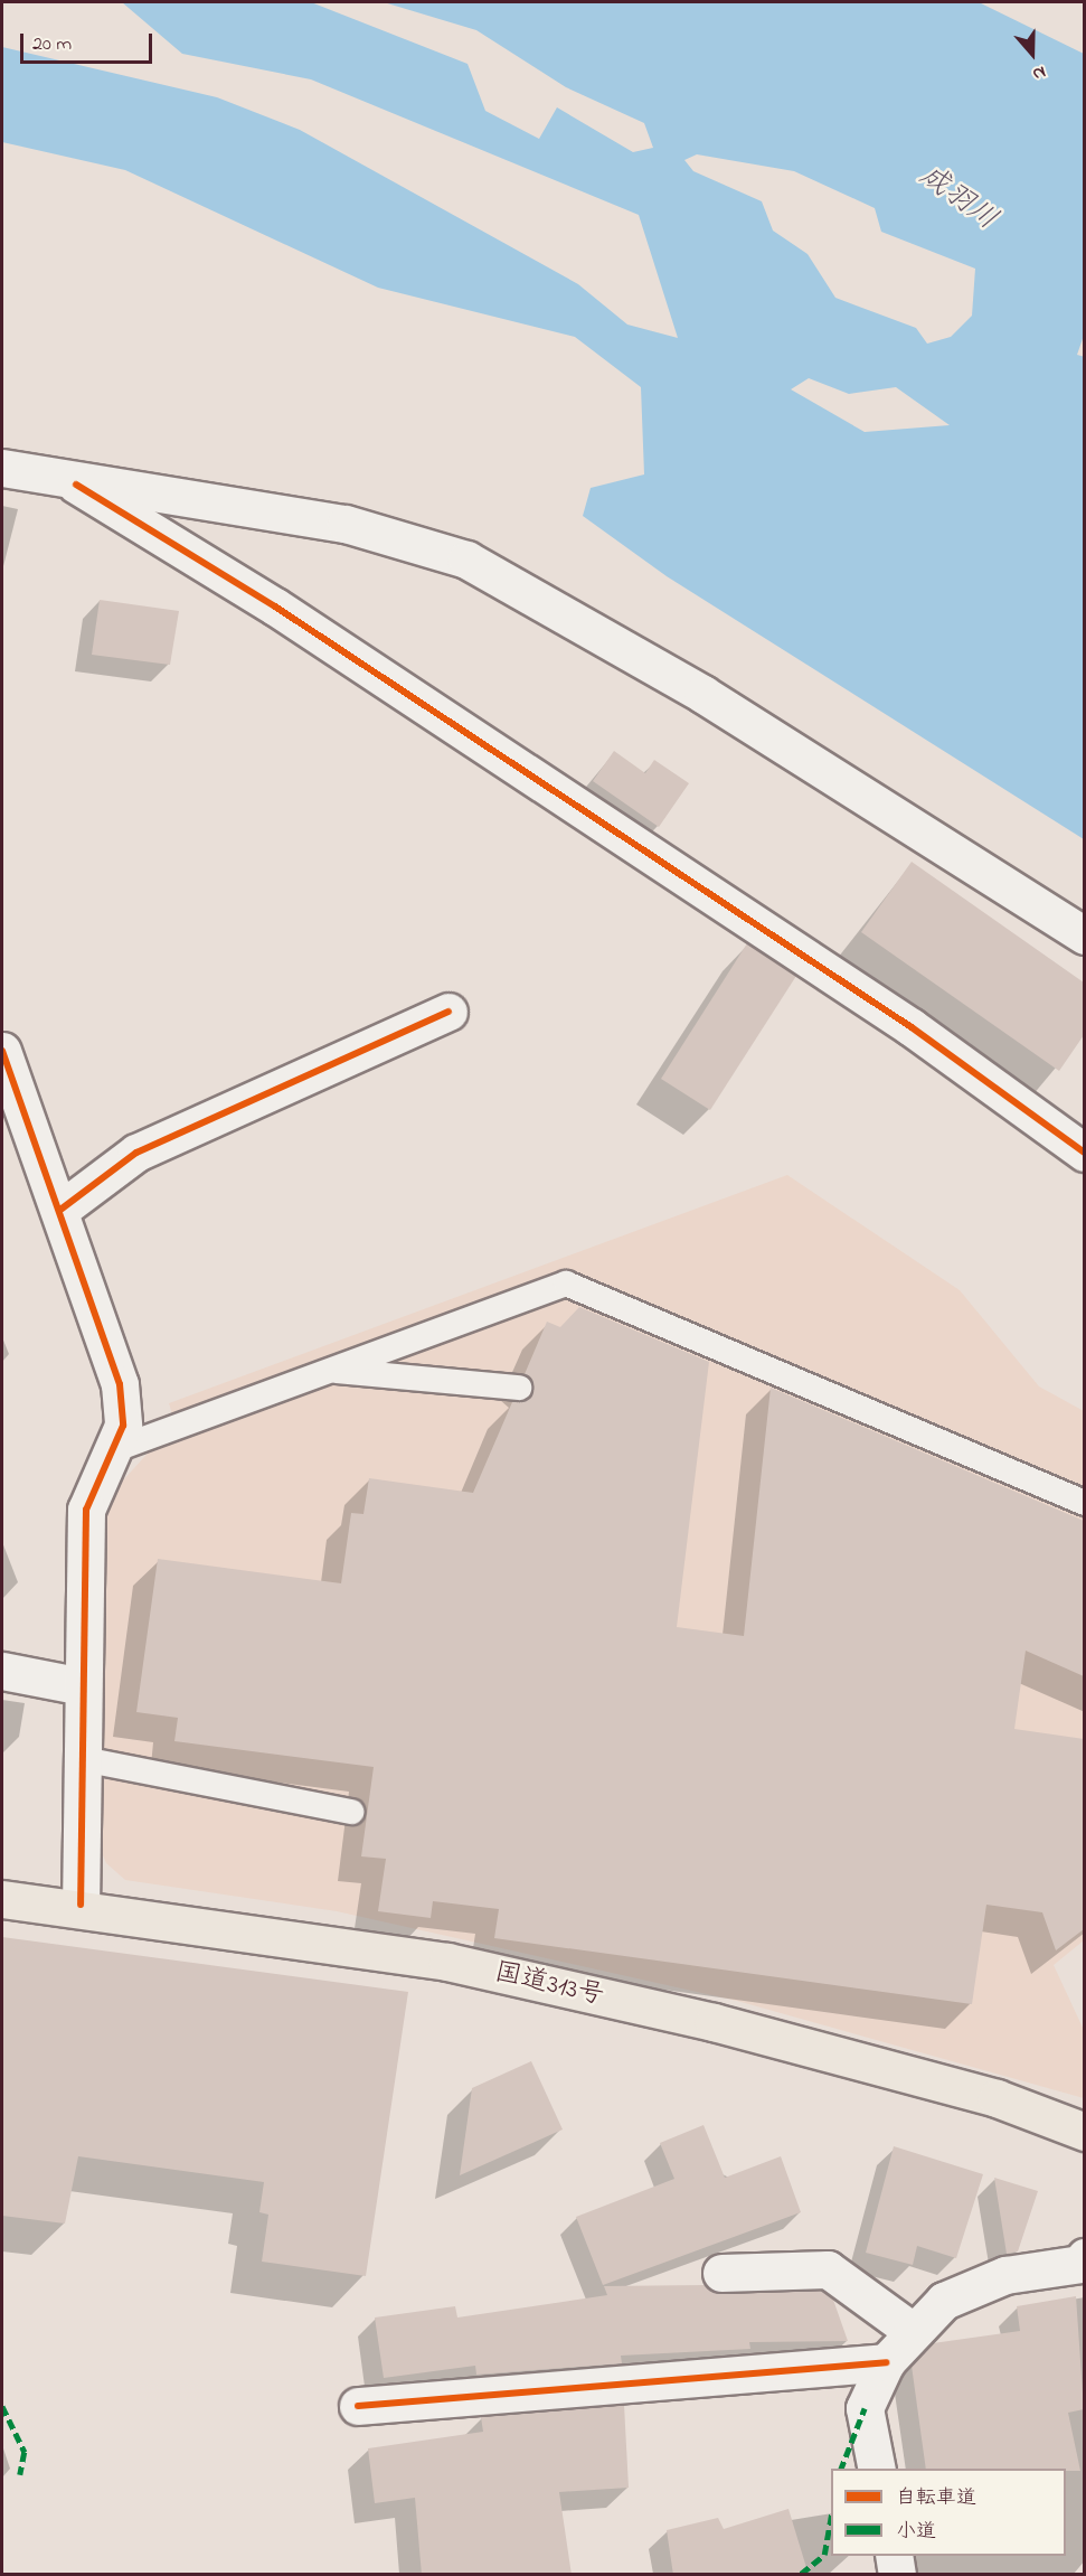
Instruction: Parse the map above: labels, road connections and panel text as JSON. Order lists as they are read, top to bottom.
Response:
{
  "streets": {
    "highway": ["国道313号"]
  },
  "water": ["成羽川"],
  "legend": ["自転車道", "小道"],
  "scale_bar": "20 m",
  "north": "bottom"
}
